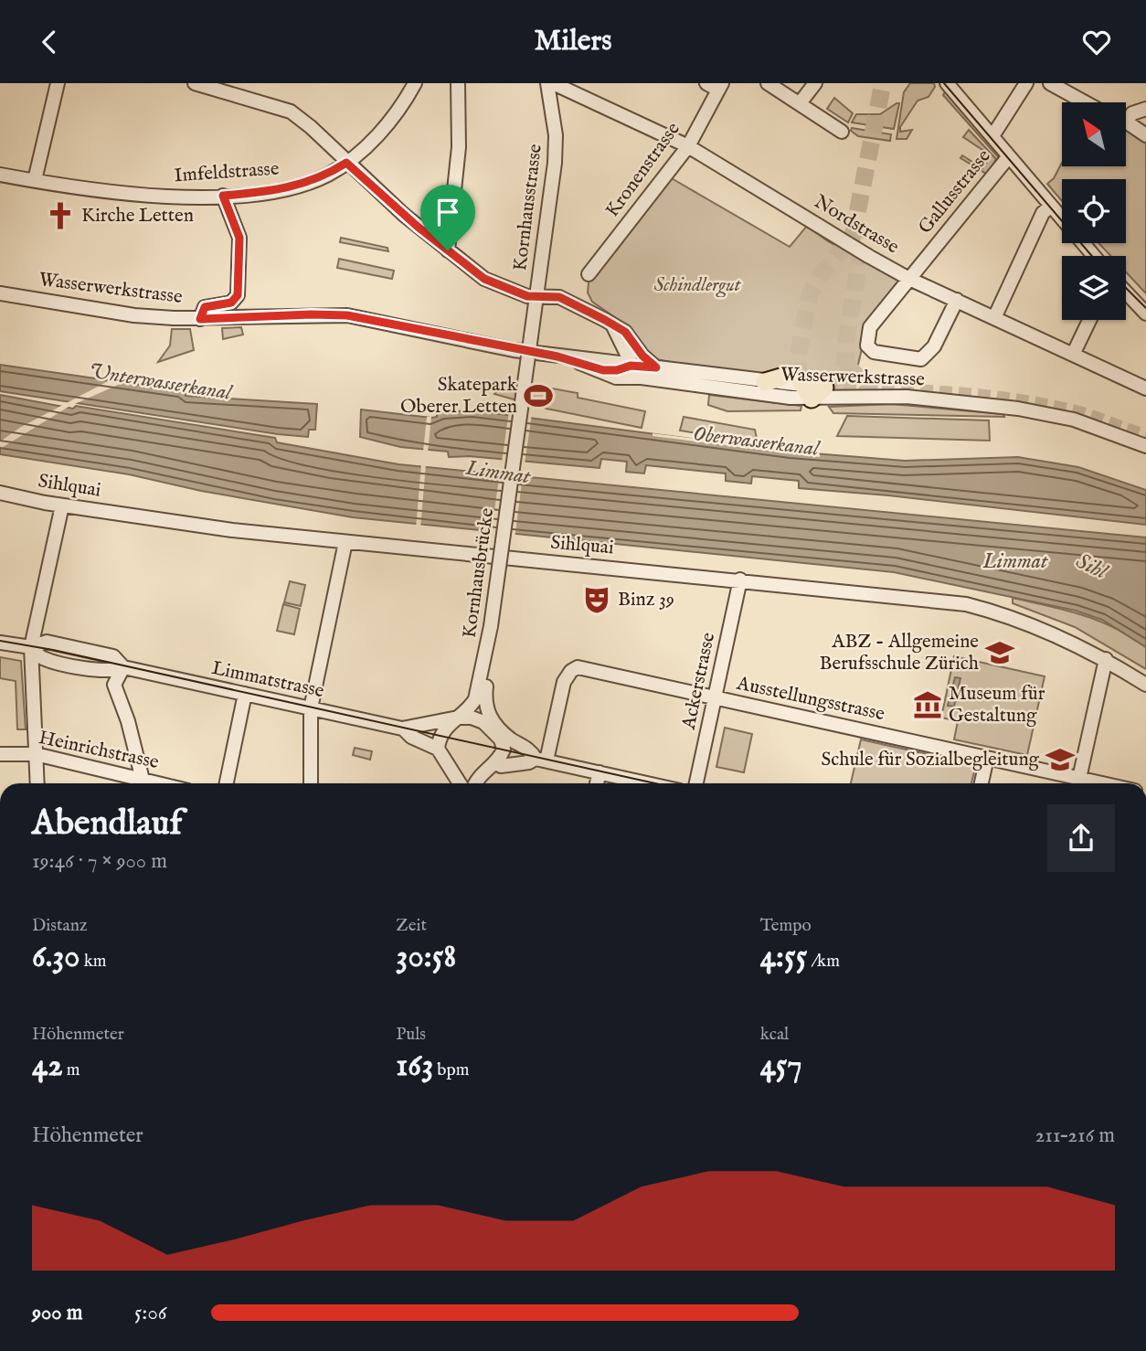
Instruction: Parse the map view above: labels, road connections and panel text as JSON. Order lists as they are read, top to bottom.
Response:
{
  "streets": {
    "street": [
      "Kronenstrasse",
      "Imfeldstrasse",
      "Gallusstrasse",
      "Kornhausstrasse",
      "Nordstrasse",
      "Wasserwerkstrasse",
      "Sihlquai",
      "Kornhausbrücke",
      "Limmatstrasse",
      "Ackerstrasse",
      "Ausstellungsstrasse",
      "Heinrichstrasse"
    ]
  },
  "crossings": [
    ["Kronenstrasse", "Nordstrasse"],
    ["Gallusstrasse", "Nordstrasse"],
    ["Kornhausstrasse", "Kornhausbrücke"],
    ["Sihlquai", "Ackerstrasse"],
    ["Ackerstrasse", "Ausstellungsstrasse"]
  ],
  "water": [
    "Unterwasserkanal",
    "Oberwasserkanal",
    "Limmat",
    "Sihl"
  ],
  "parks": ["Schindlergut"],
  "places": {
    "church": ["Kirche Letten"],
    "sports": ["Skatepark Oberer Letten"],
    "theatre": ["Binz 39"],
    "school or university": ["ABZ - Allgemeine Berufsschule Zürich", "Schule für Sozialbegleitung"],
    "museum": ["Museum für Gestaltung"]
  },
  "north": "top left",
  "page": {
    "header": "Milers",
    "heading": ["Abendlauf", "19:46 · 7 × 900 m"],
    "stats": [
      ["Distanz", "6.30 km"],
      ["Zeit", "30:58"],
      ["Tempo", "4:55 /km"],
      ["Höhenmeter", "42 m"],
      ["Puls", "163 bpm"],
      ["kcal", "457"]
    ],
    "chart": ["Höhenmeter", "211–216 m"],
    "list": [
      {
        "name": "900 m",
        "note": "5:06"
      }
    ]
  }
}
